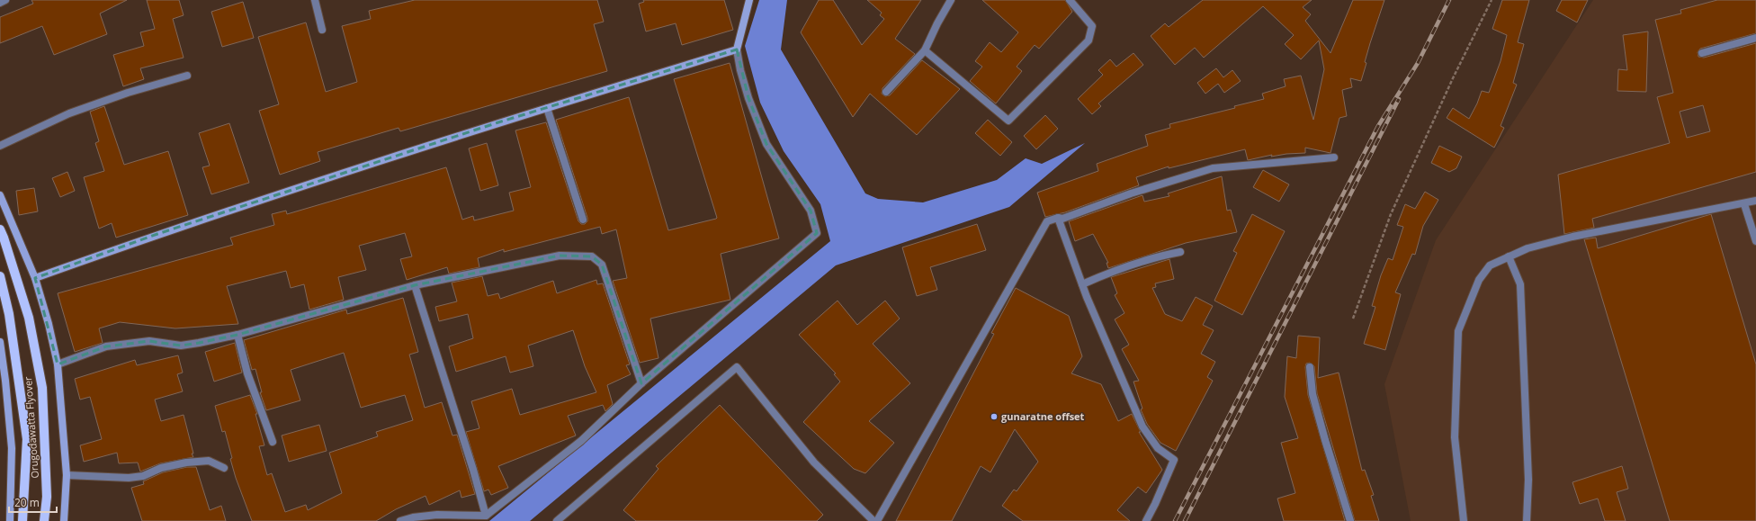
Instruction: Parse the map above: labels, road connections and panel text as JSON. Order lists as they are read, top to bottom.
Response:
{
  "streets": {
    "main road": ["Orugodawatta Flyover"]
  },
  "places": ["gunaratne offset"],
  "scale_bar": "20 m"
}
